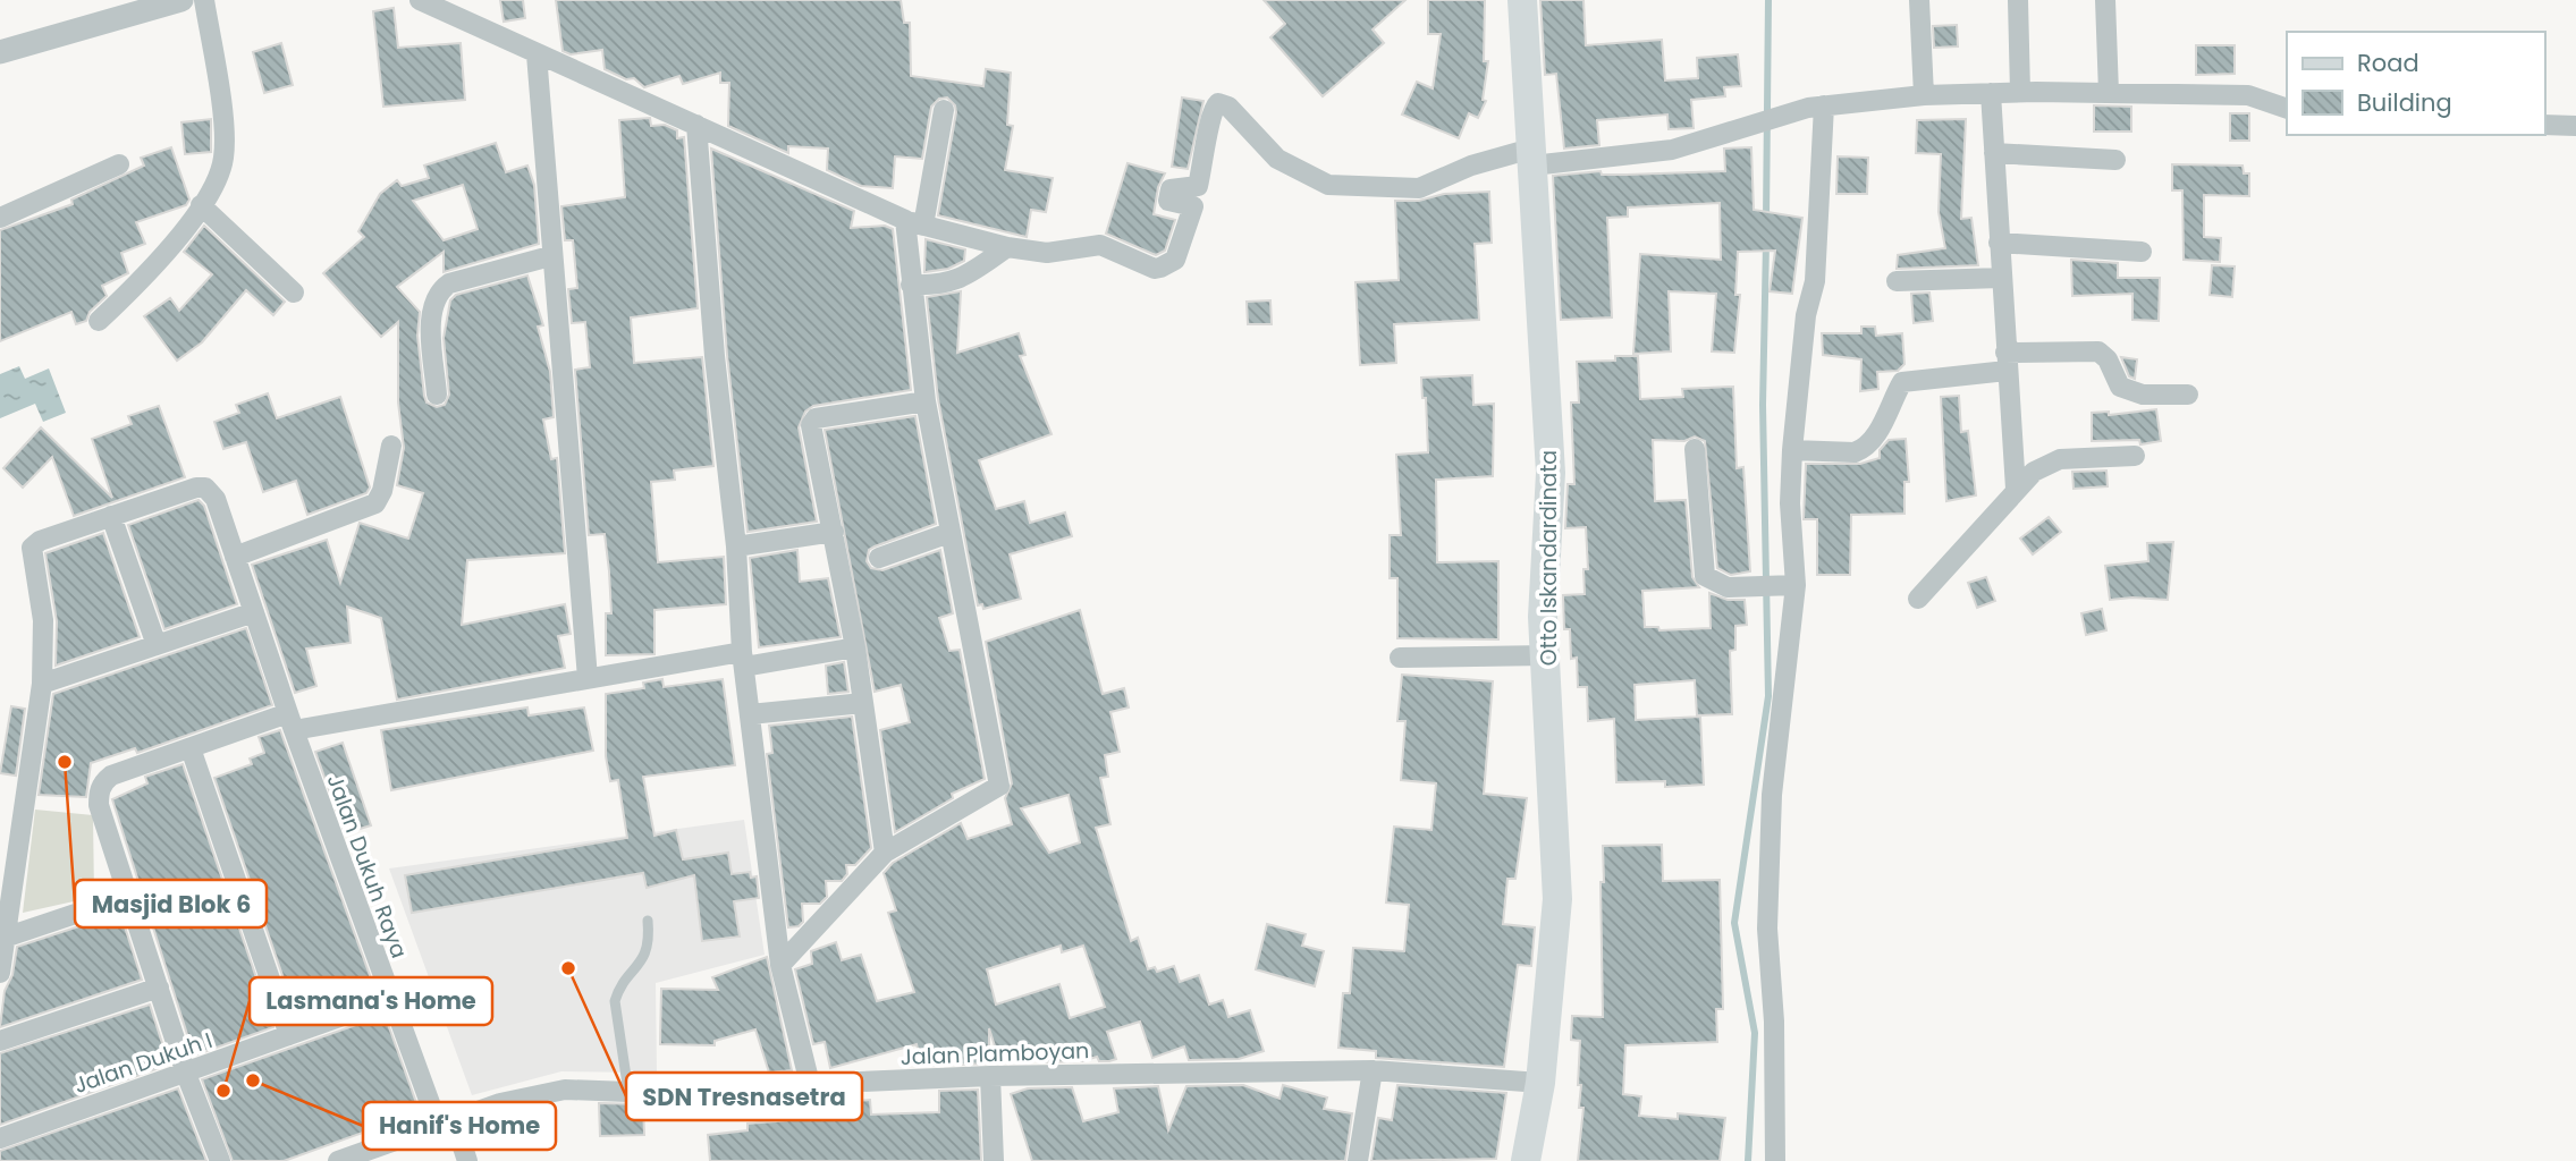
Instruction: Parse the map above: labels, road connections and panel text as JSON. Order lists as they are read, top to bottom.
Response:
{
  "streets": {
    "main road": ["Otto Iskandardinata"],
    "street": ["Jalan Dukuh Raya", "Jalan Plamboyan", "Jalan Dukuh I"]
  },
  "crossings": [
    ["Otto Iskandardinata", "Jalan Plamboyan"],
    ["Jalan Dukuh Raya", "Jalan Plamboyan"],
    ["Jalan Dukuh Raya", "Jalan Dukuh I"]
  ],
  "places": [
    "Masjid Blok 6",
    "SDN Tresnasetra",
    "Hanif's Home",
    "Lasmana's Home"
  ],
  "legend": ["Road", "Building"]
}
